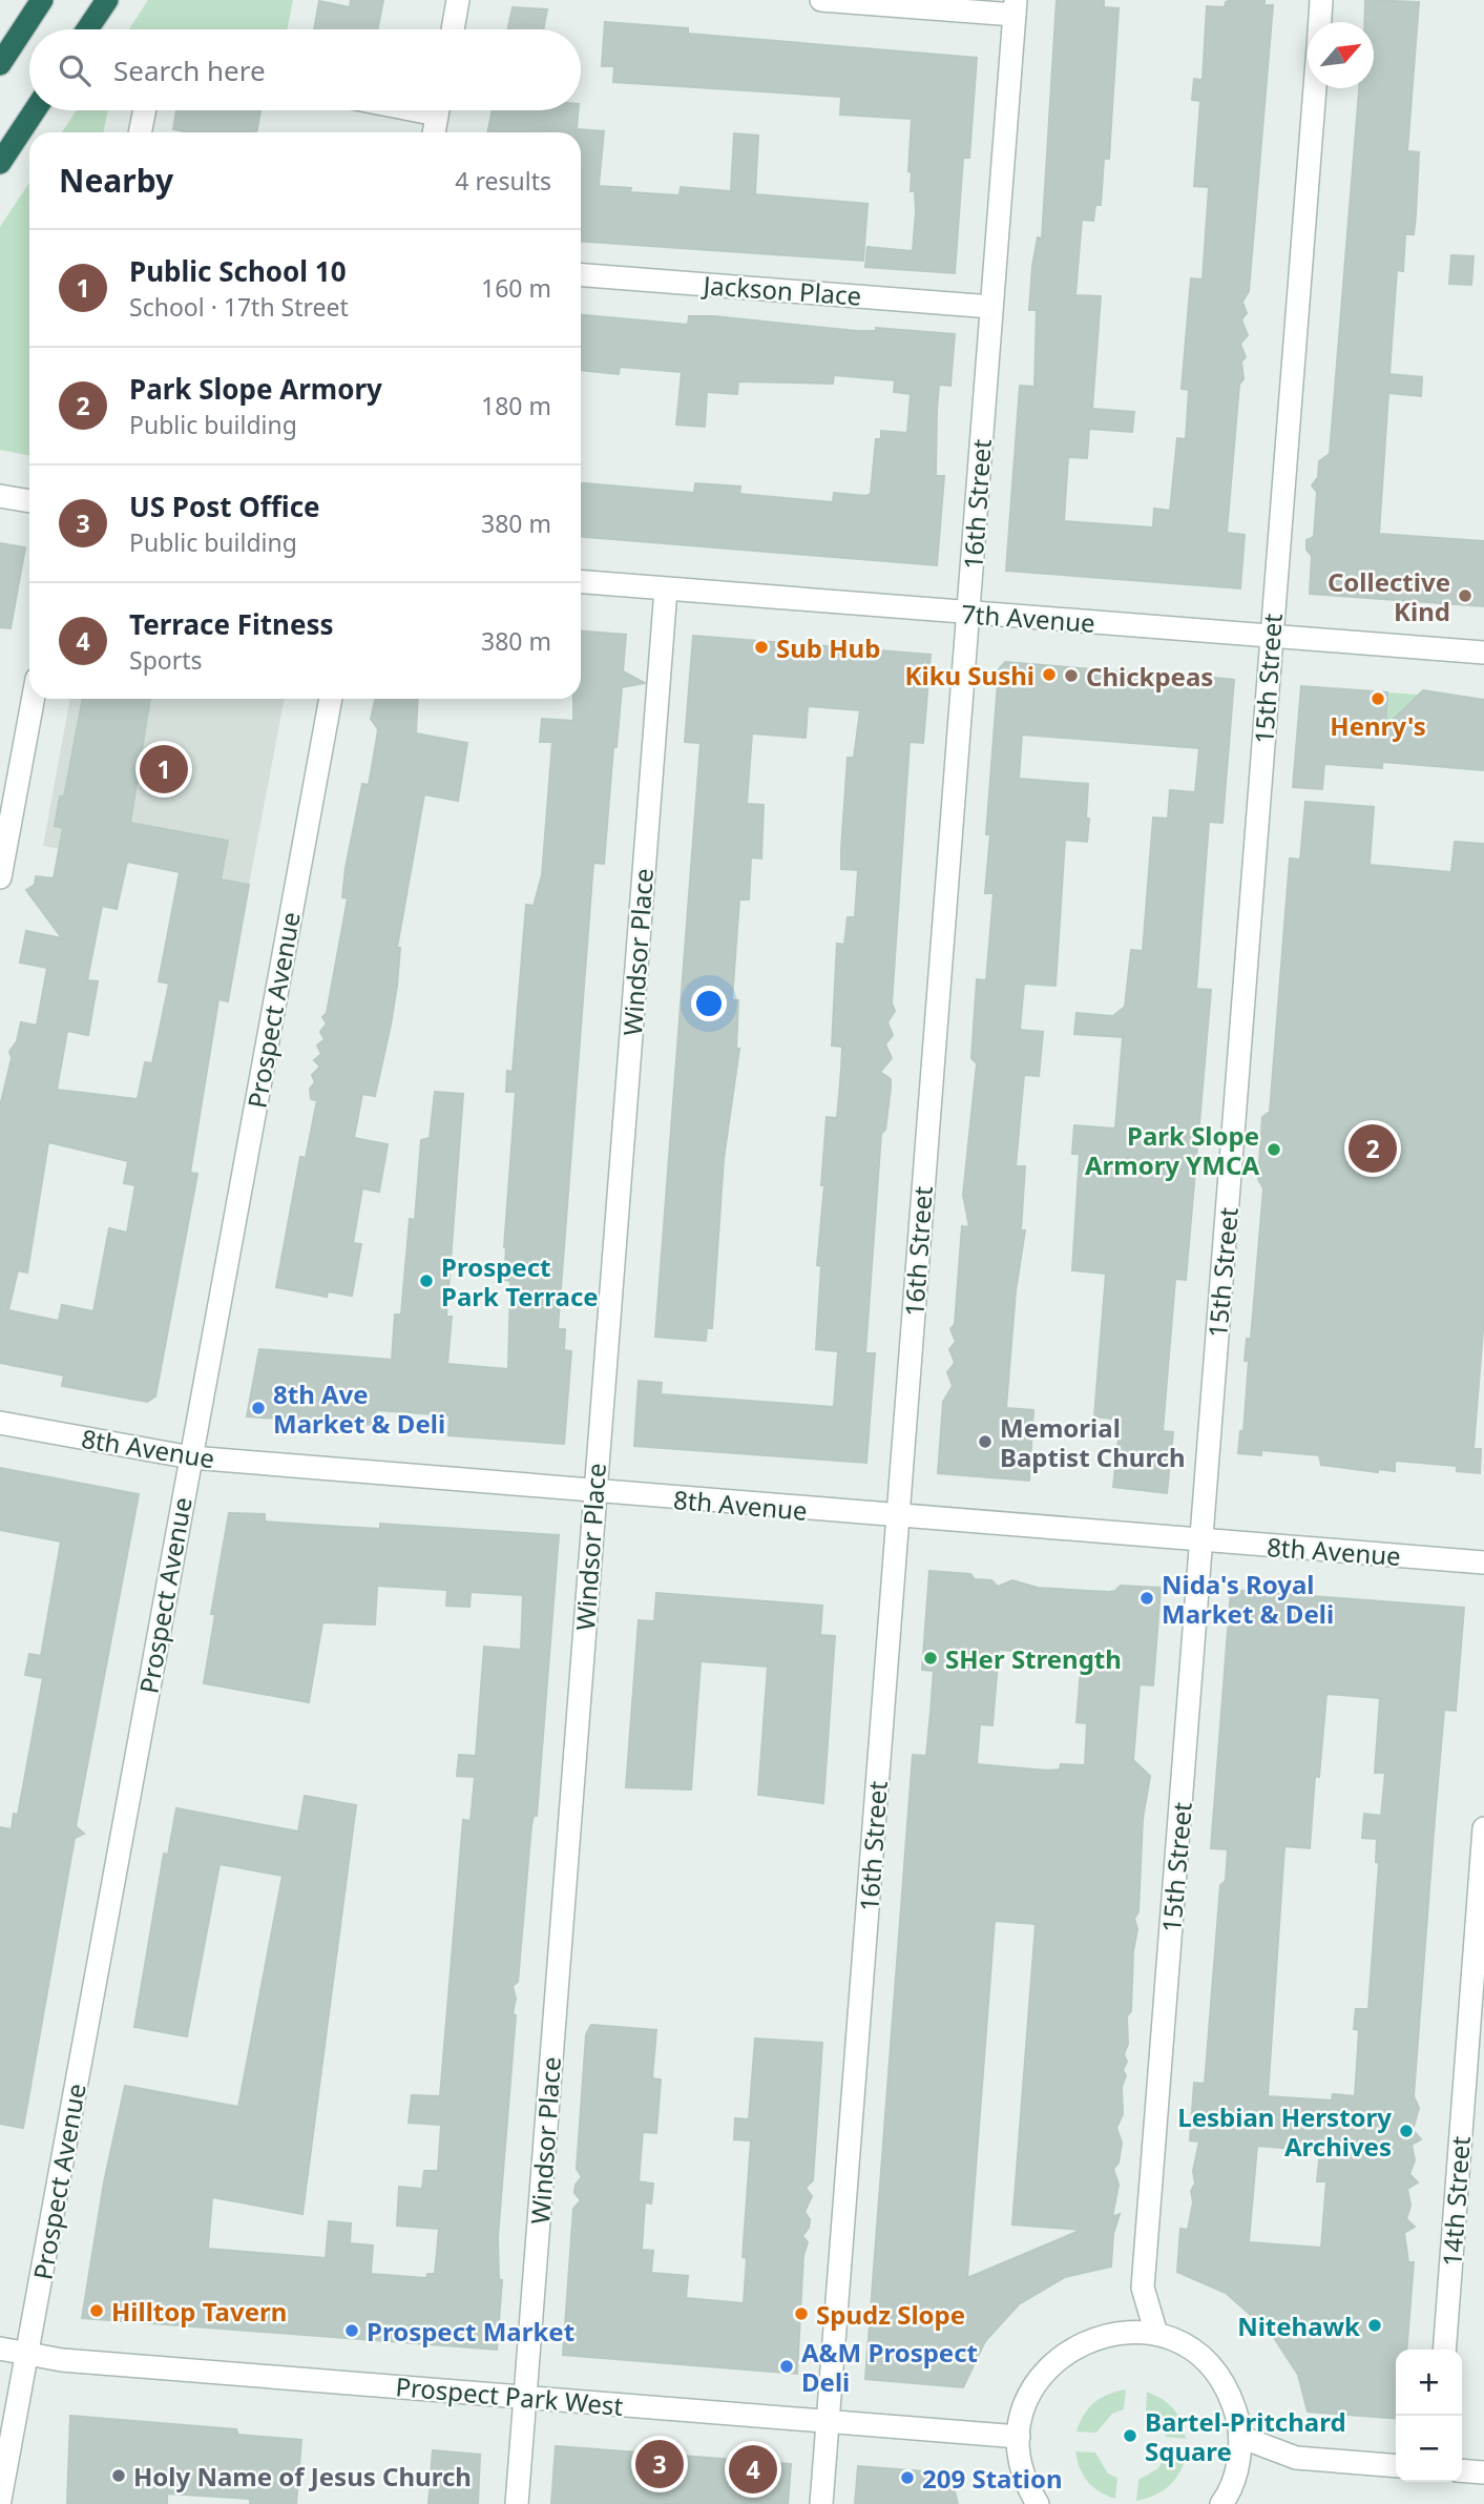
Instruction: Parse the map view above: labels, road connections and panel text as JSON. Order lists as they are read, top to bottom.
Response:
{
  "streets": {
    "street": [
      "Jackson Place",
      "16th Street",
      "7th Avenue",
      "15th Street",
      "Windsor Place",
      "Prospect Avenue",
      "8th Avenue",
      "14th Street",
      "Prospect Park West"
    ]
  },
  "crossings": [
    ["Jackson Place", "16th Street"],
    ["16th Street", "7th Avenue"],
    ["16th Street", "8th Avenue"],
    ["16th Street", "Prospect Park West"],
    ["7th Avenue", "15th Street"],
    ["7th Avenue", "Windsor Place"],
    ["15th Street", "8th Avenue"],
    ["Windsor Place", "8th Avenue"],
    ["Windsor Place", "Prospect Park West"],
    ["Prospect Avenue", "8th Avenue"],
    ["Prospect Avenue", "Prospect Park West"]
  ],
  "places": [
    "Collective Kind",
    "Sub Hub",
    "Kiku Sushi",
    "Chickpeas",
    "Henry's",
    "Park Slope Armory YMCA",
    "Prospect Park Terrace",
    "8th Ave Market & Deli",
    "Memorial Baptist Church",
    "Nida's Royal Market & Deli",
    "SHer Strength",
    "Lesbian Herstory Archives",
    "Hilltop Tavern",
    "Spudz Slope",
    "Nitehawk",
    "Prospect Market",
    "A&M Prospect Deli",
    "Bartel-Pritchard Square",
    "Holy Name of Jesus Church",
    "209 Station"
  ],
  "north": "top right",
  "page": {
    "search": "Search here",
    "heading": ["Nearby", "4 results"],
    "list": [
      {
        "mark": "1",
        "name": "Public School 10",
        "note": "School · 17th Street",
        "value": "160 m"
      },
      {
        "mark": "2",
        "name": "Park Slope Armory",
        "note": "Public building",
        "value": "180 m"
      },
      {
        "mark": "3",
        "name": "US Post Office",
        "note": "Public building",
        "value": "380 m"
      },
      {
        "mark": "4",
        "name": "Terrace Fitness",
        "note": "Sports",
        "value": "380 m"
      }
    ],
    "pins": [
      "1",
      "2",
      "3",
      "4"
    ],
    "map_buttons": ["+", "−"]
  }
}
